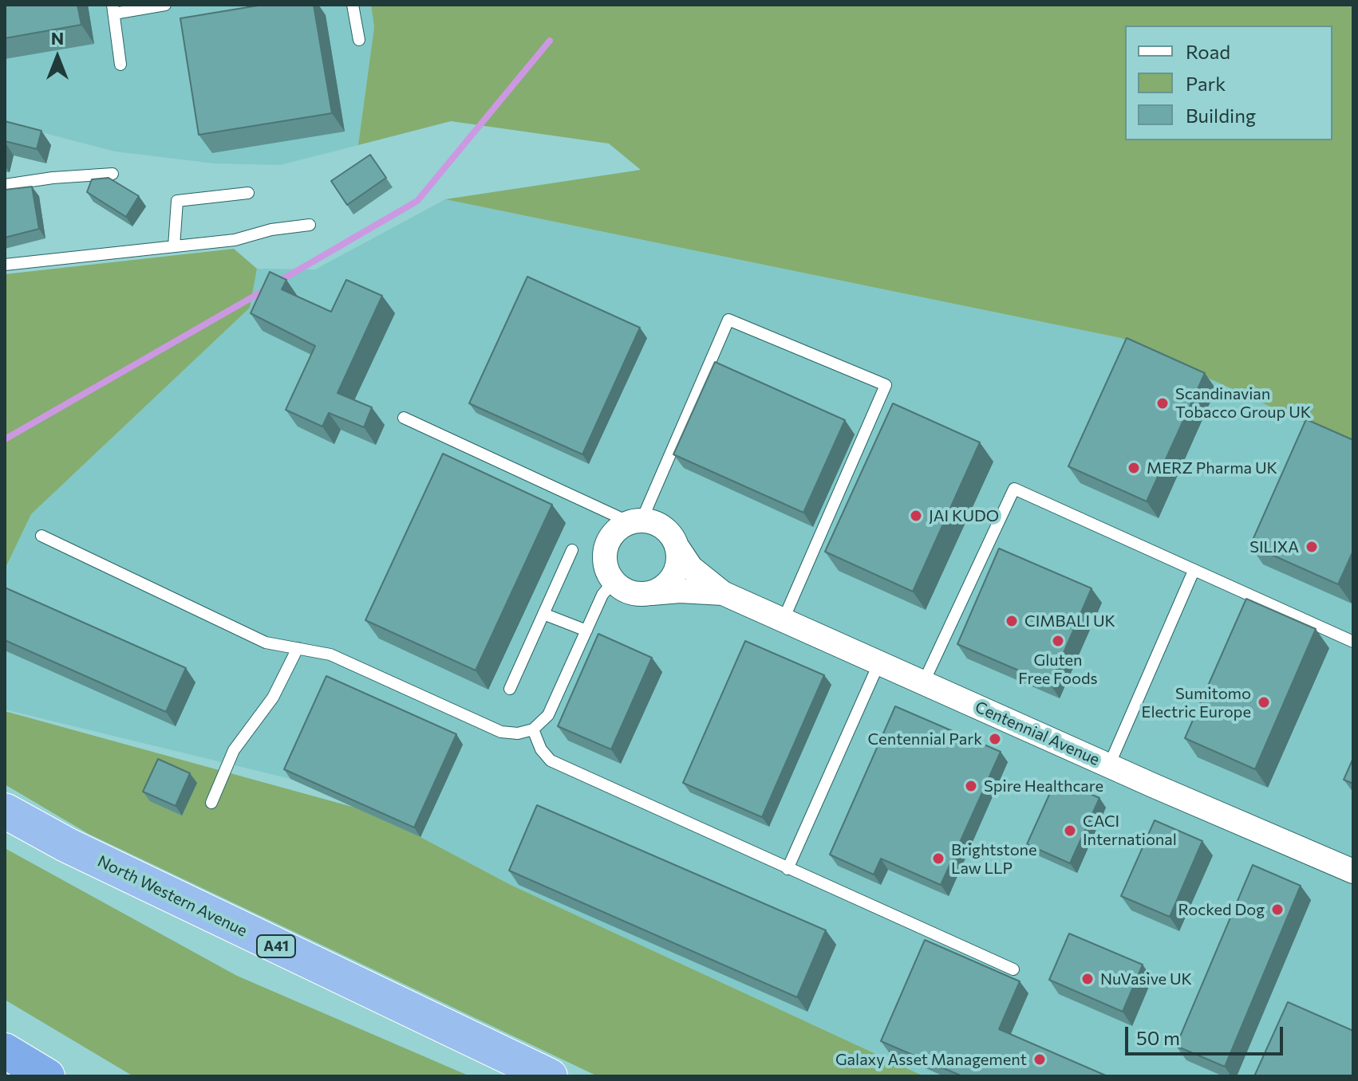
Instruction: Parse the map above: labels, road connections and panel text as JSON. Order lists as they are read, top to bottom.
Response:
{
  "streets": {
    "highway": ["North Western Avenue", "A41"],
    "street": ["Centennial Avenue"]
  },
  "places": [
    "Scandinavian Tobacco Group UK",
    "MERZ Pharma UK",
    "JAI KUDO",
    "SILIXA",
    "CIMBALI UK",
    "Gluten Free Foods",
    "Sumitomo Electric Europe",
    "Centennial Park",
    "Spire Healthcare",
    "CACI International",
    "Brightstone Law LLP",
    "Rocked Dog",
    "NuVasive UK",
    "Galaxy Asset Management"
  ],
  "legend": ["Road", "Park", "Building"],
  "scale_bar": "50 m",
  "north": "top"
}
